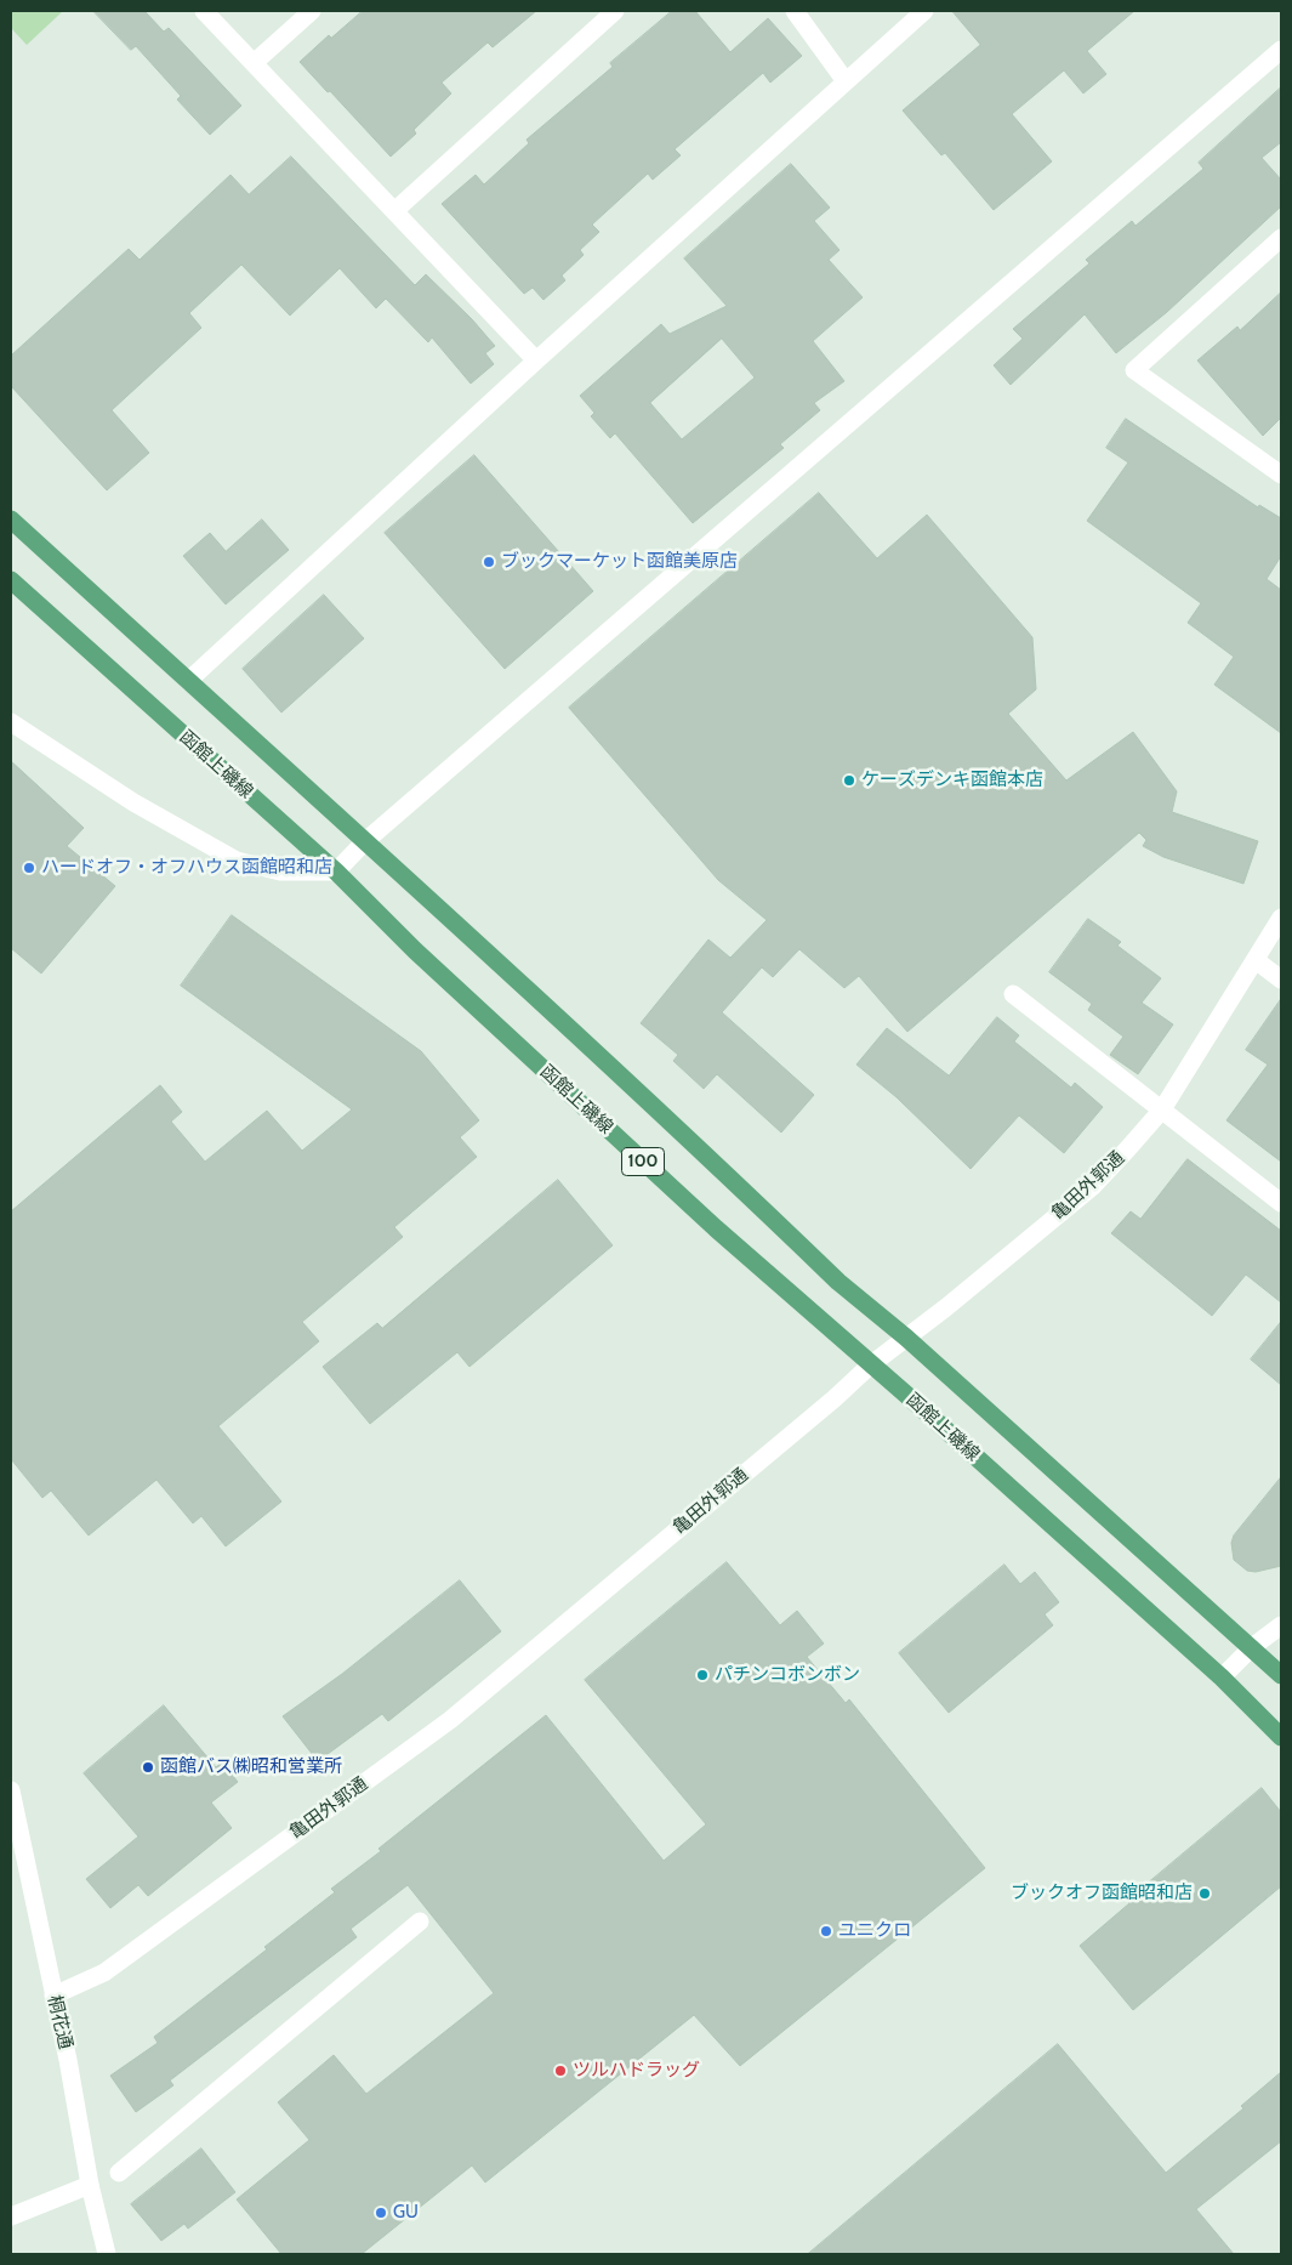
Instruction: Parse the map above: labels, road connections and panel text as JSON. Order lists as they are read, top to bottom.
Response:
{
  "streets": {
    "main road": ["函館上磯線", "100"],
    "street": ["亀田外郭通", "桐花通"]
  },
  "crossings": [
    ["函館上磯線", "亀田外郭通"],
    ["100", "亀田外郭通"],
    ["亀田外郭通", "桐花通"]
  ],
  "places": [
    "ブックマーケット函館美原店",
    "ケーズデンキ函館本店",
    "ハードオフ・オフハウス函館昭和店",
    "パチンコボンボン",
    "函館バス㈱昭和営業所",
    "ブックオフ函館昭和店",
    "ユニクロ",
    "ツルハドラッグ",
    "GU"
  ]
}
